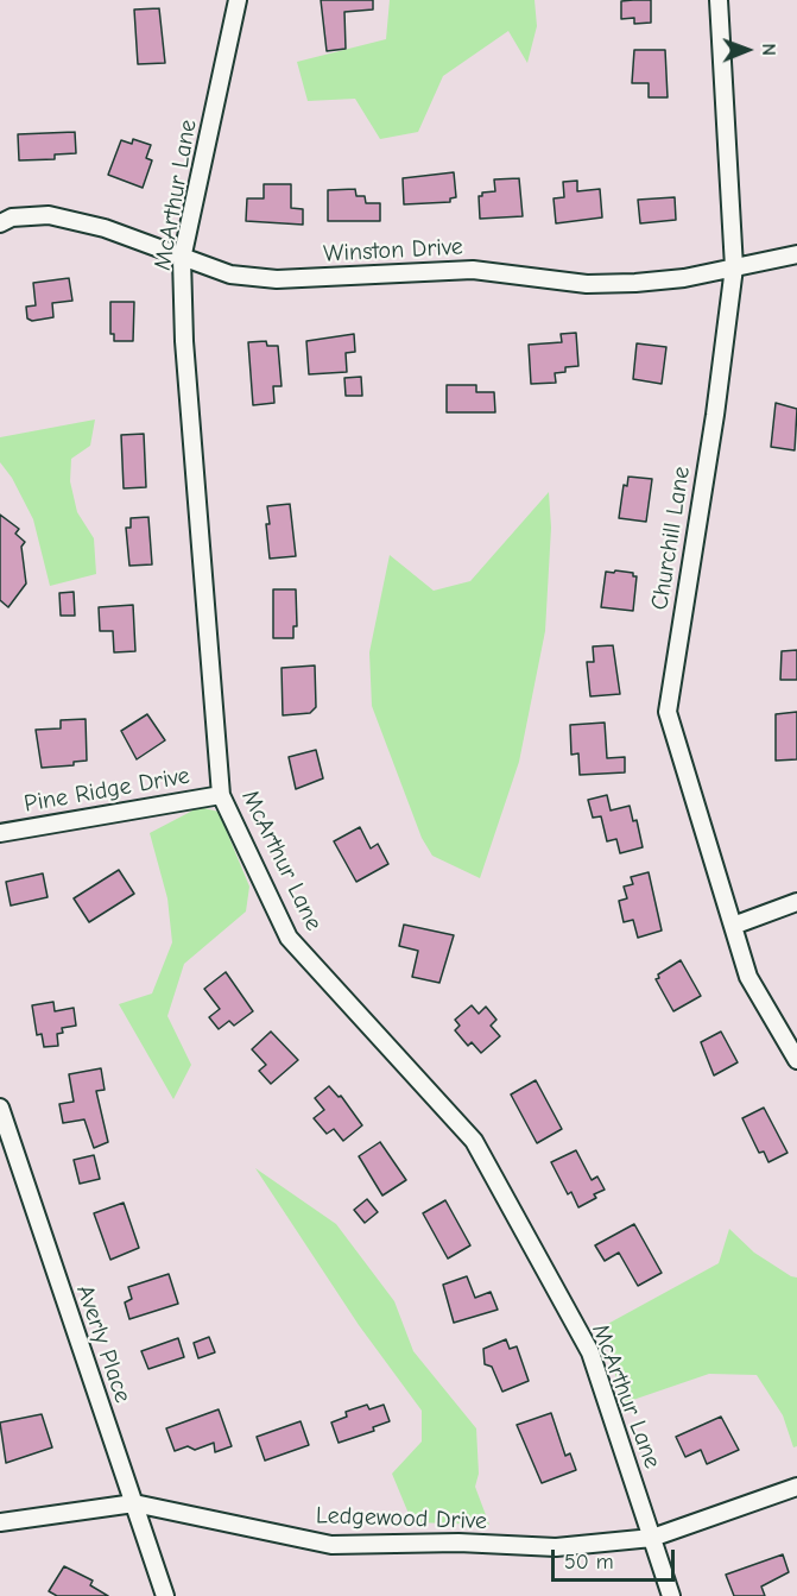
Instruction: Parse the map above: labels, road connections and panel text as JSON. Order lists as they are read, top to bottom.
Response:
{
  "streets": {
    "street": [
      "McArthur Lane",
      "Winston Drive",
      "Churchill Lane",
      "Pine Ridge Drive",
      "Averly Place",
      "Ledgewood Drive"
    ]
  },
  "crossings": [
    ["McArthur Lane", "Winston Drive"],
    ["McArthur Lane", "Pine Ridge Drive"],
    ["McArthur Lane", "Ledgewood Drive"],
    ["Winston Drive", "Churchill Lane"],
    ["Averly Place", "Ledgewood Drive"]
  ],
  "scale_bar": "50 m",
  "north": "right"
}
